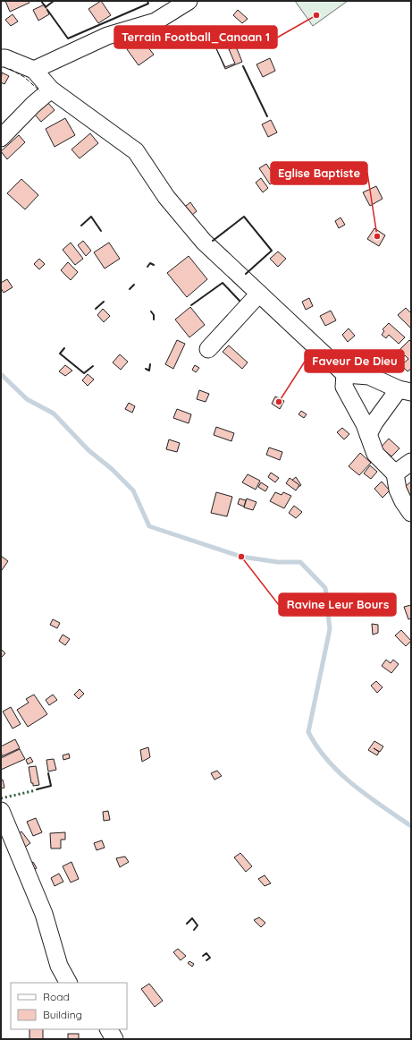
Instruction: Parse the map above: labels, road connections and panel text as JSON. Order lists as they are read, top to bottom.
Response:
{
  "places": [
    "Terrain Football_Canaan 1",
    "Eglise Baptiste",
    "Faveur De Dieu",
    "Ravine Leur Bours"
  ],
  "legend": ["Road", "Building"]
}
